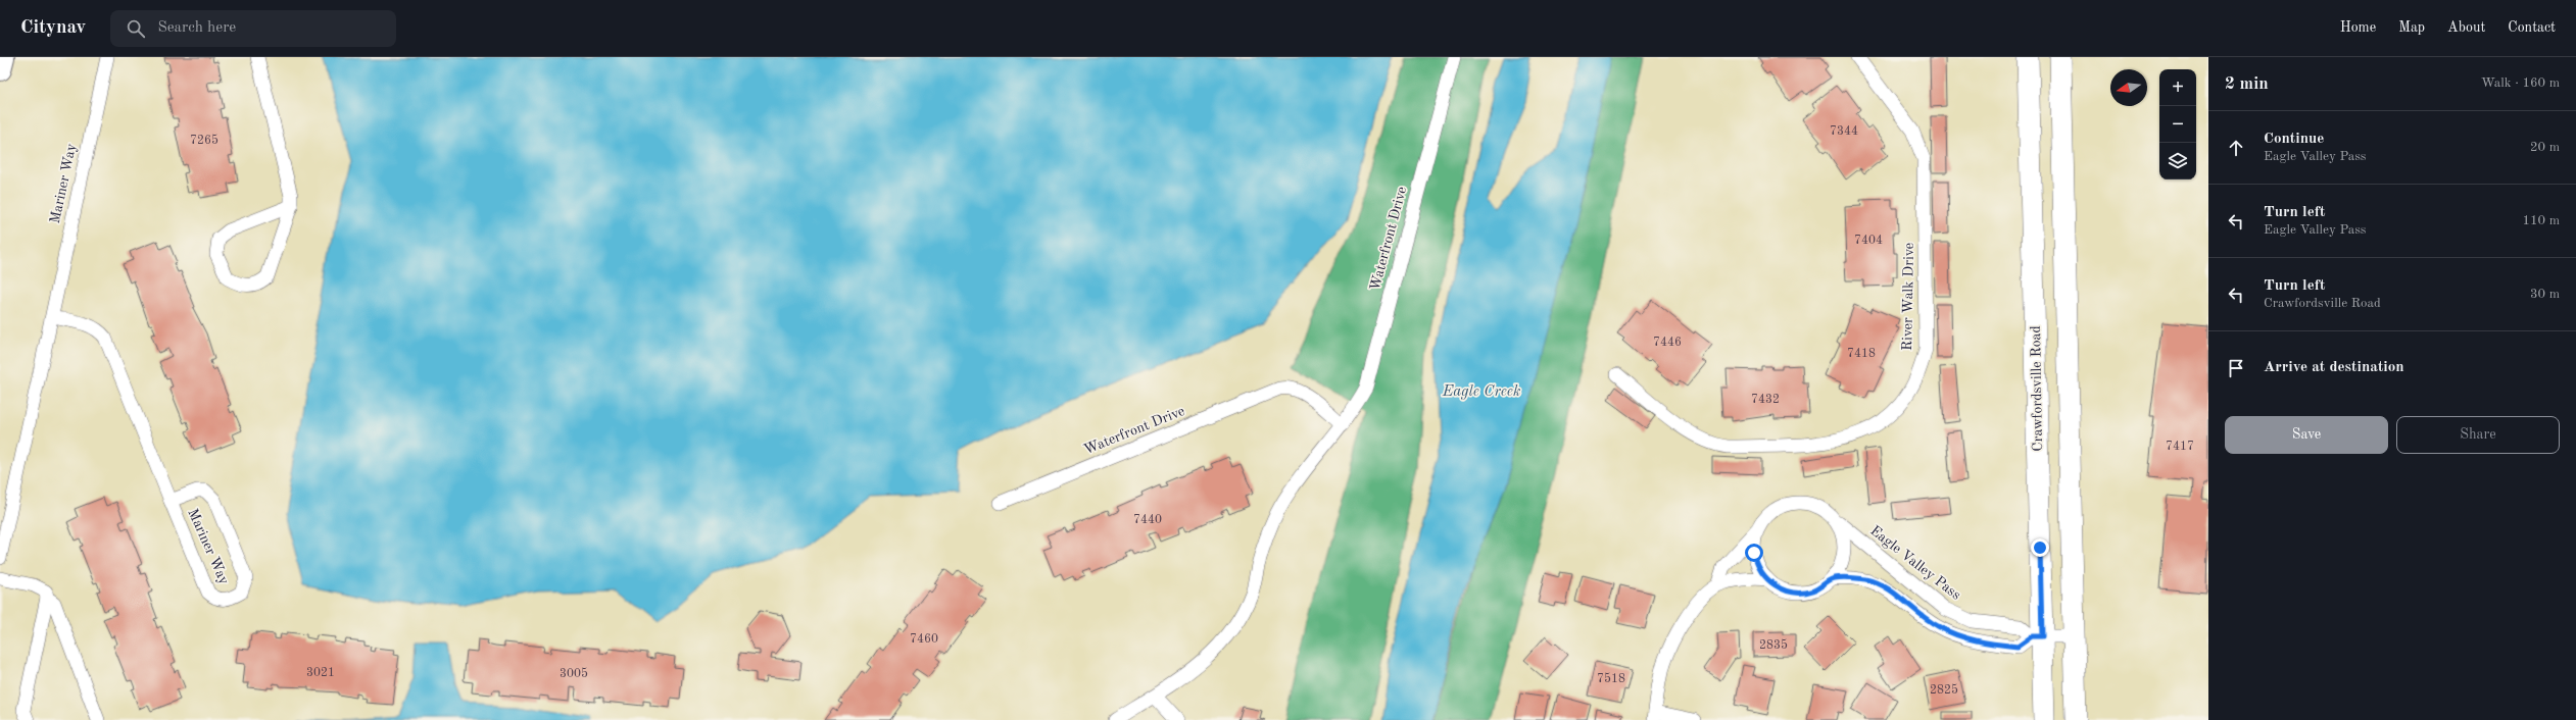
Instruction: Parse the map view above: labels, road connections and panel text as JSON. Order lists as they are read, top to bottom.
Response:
{
  "streets": {
    "main road": ["Crawfordsville Road"],
    "street": [
      "Mariner Way",
      "Waterfront Drive",
      "River Walk Drive",
      "Eagle Valley Pass"
    ]
  },
  "crossings": [
    ["Crawfordsville Road", "Eagle Valley Pass"]
  ],
  "water": ["Eagle Creek"],
  "house_numbers": [
    "7344",
    "7265",
    "7404",
    "7446",
    "7418",
    "7432",
    "7417",
    "7440",
    "7460",
    "2835",
    "3021",
    "3005",
    "7518",
    "2825"
  ],
  "north": "left",
  "page": {
    "header": "Citynav",
    "search": "Search here",
    "nav": [
      "Home",
      "Map",
      "About",
      "Contact"
    ],
    "heading": ["2 min", "Walk · 160 m"],
    "map_buttons": ["+", "−"],
    "list": [
      ["Continue", "Eagle Valley Pass", "20 m"],
      ["Turn left", "Eagle Valley Pass", "110 m"],
      ["Turn left", "Crawfordsville Road", "30 m"],
      "Arrive at destination"
    ],
    "buttons": ["Save", "Share"]
  }
}
